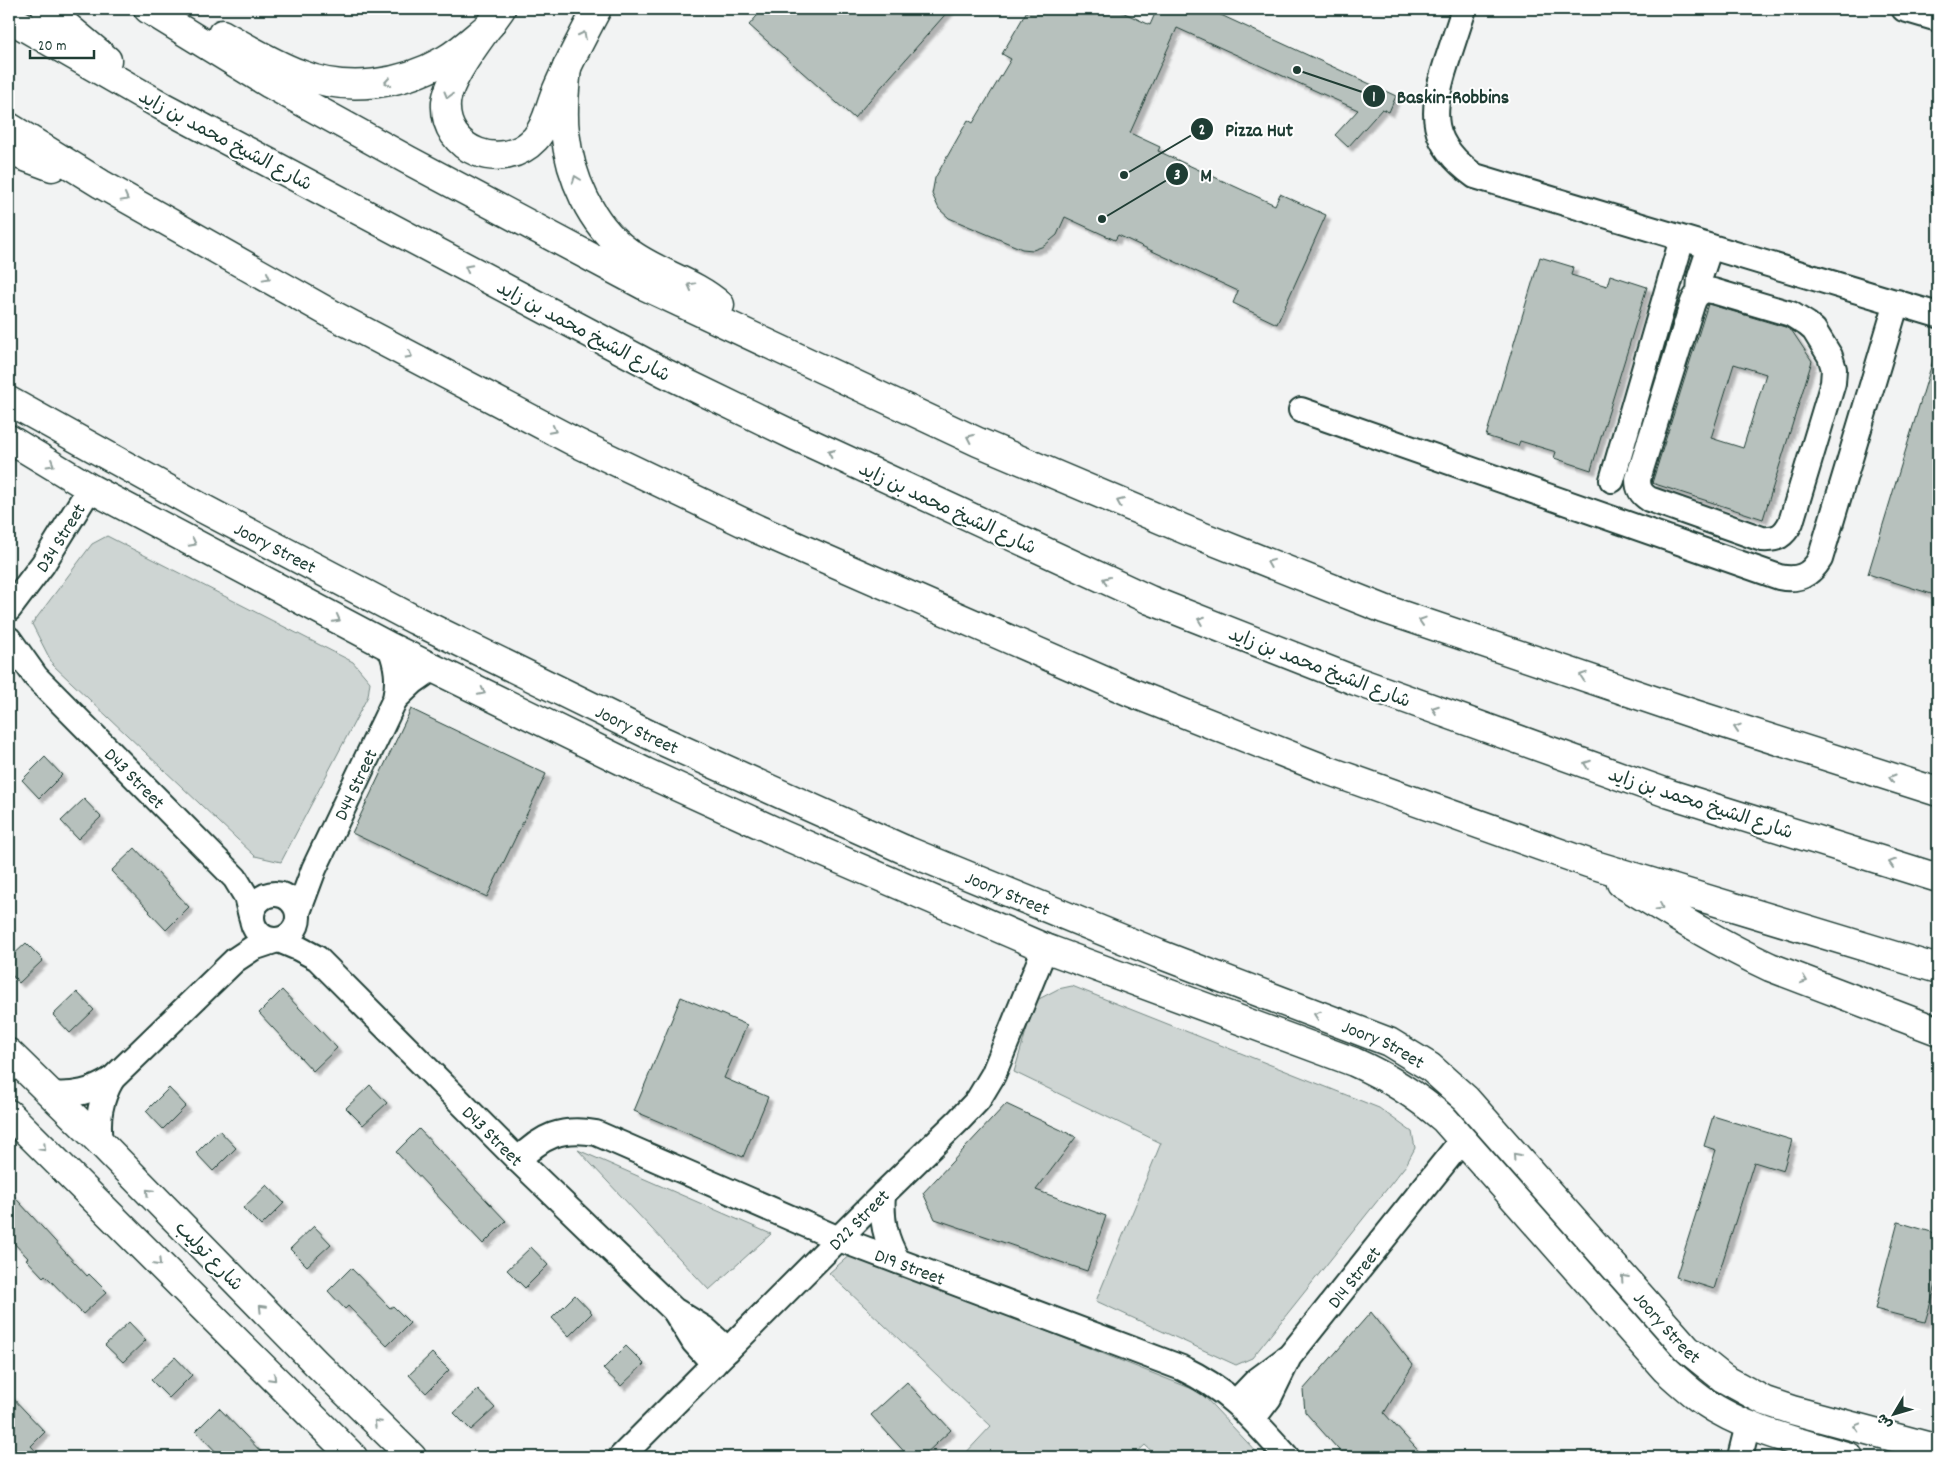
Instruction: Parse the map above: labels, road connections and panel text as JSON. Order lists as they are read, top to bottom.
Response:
{
  "streets": {
    "main road": ["شارع الشيخ محمد بن زايد", "Joory Street", "شارع توليب"],
    "street": [
      "D34 Street",
      "D43 Street",
      "D44 Street",
      "D22 Street",
      "D19 Street",
      "D14 Street"
    ]
  },
  "crossings": [
    ["D34 Street", "Joory Street"],
    ["Joory Street", "D44 Street"],
    ["Joory Street", "D22 Street"],
    ["Joory Street", "D14 Street"],
    ["D43 Street", "D44 Street"],
    ["D43 Street", "D22 Street"],
    ["D43 Street", "D19 Street"],
    ["D22 Street", "D19 Street"],
    ["D19 Street", "D14 Street"]
  ],
  "places": ["Baskin-Robbins", "Pizza Hut", "M"],
  "scale_bar": "20 m",
  "north": "bottom left"
}
